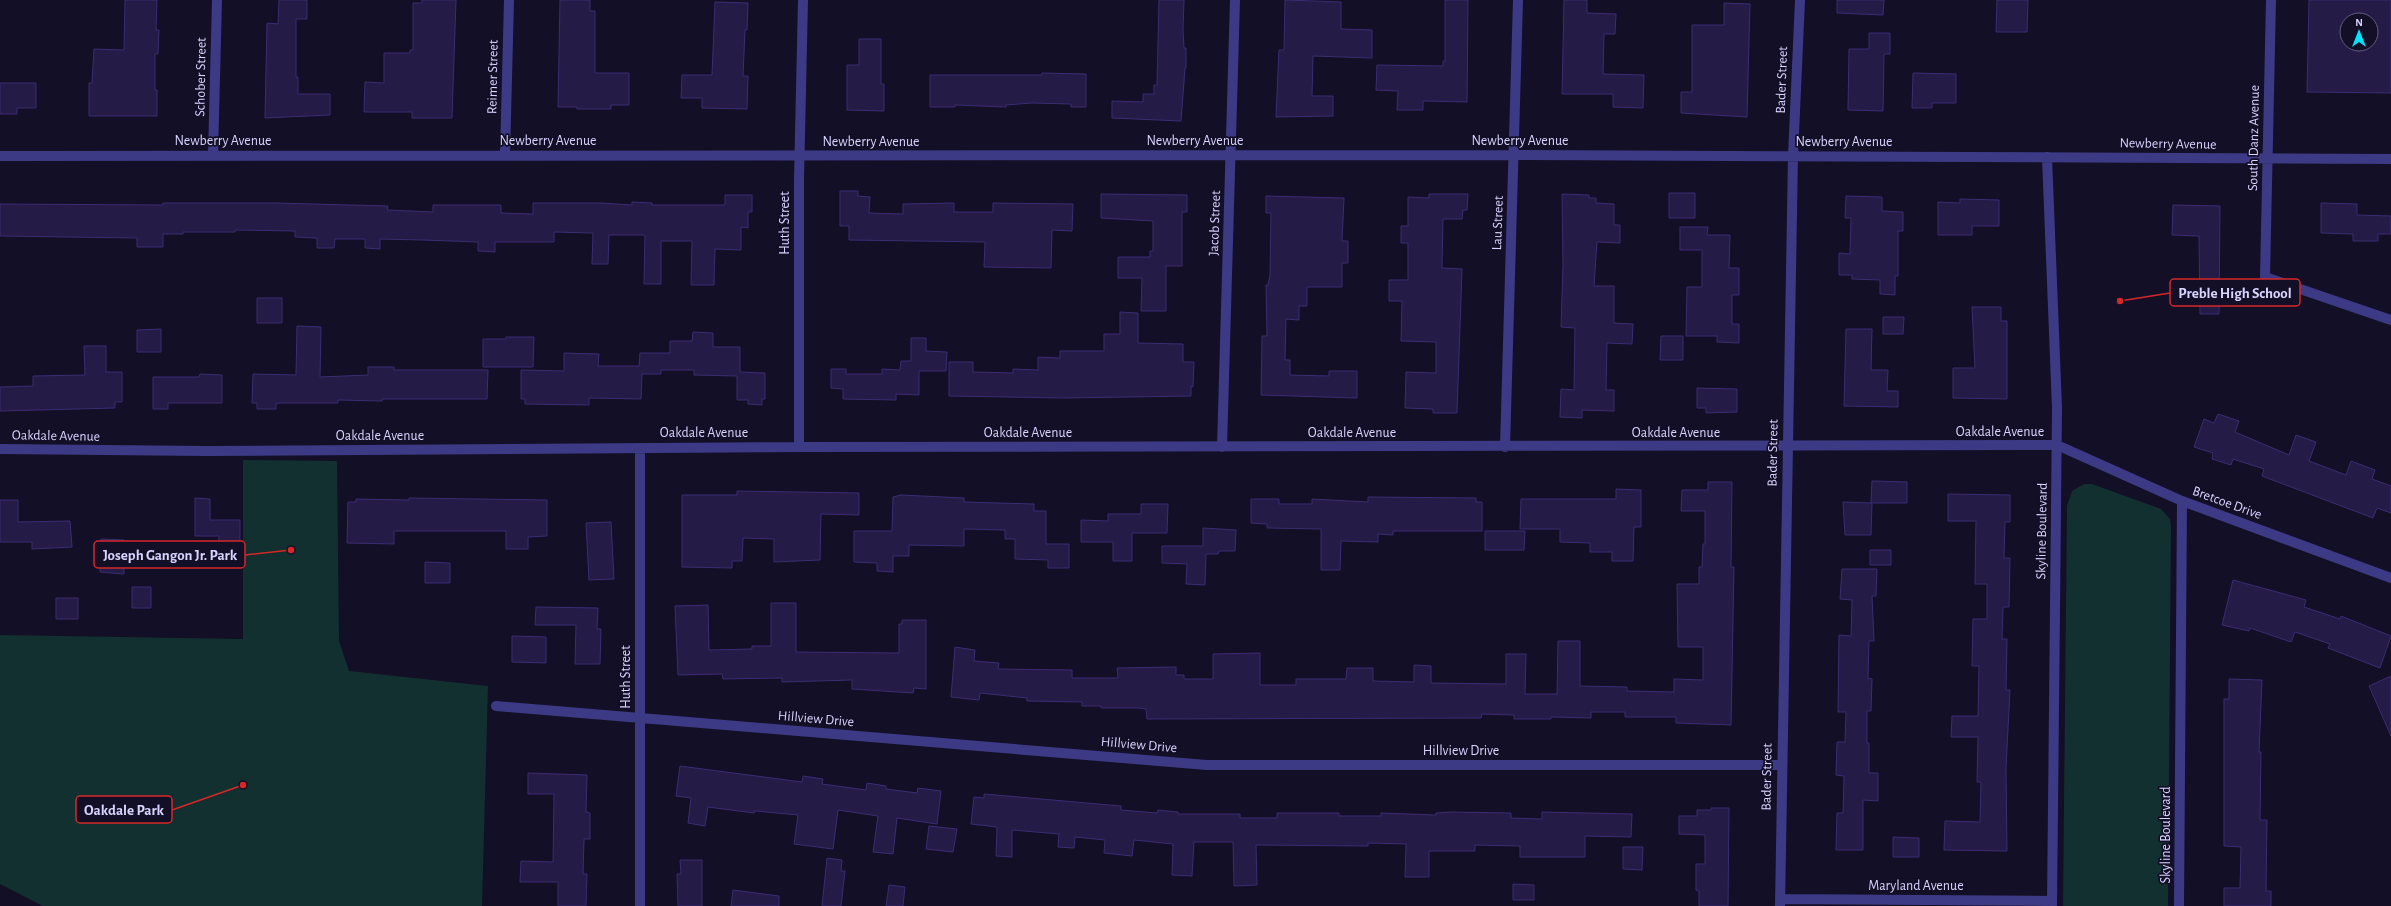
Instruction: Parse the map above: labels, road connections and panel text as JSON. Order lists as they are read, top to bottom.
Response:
{
  "streets": {
    "street": [
      "Schober Street",
      "Reimer Street",
      "Bader Street",
      "South Danz Avenue",
      "Newberry Avenue",
      "Huth Street",
      "Jacob Street",
      "Lau Street",
      "Oakdale Avenue",
      "Bretcoe Drive",
      "Skyline Boulevard",
      "Hillview Drive",
      "Maryland Avenue"
    ]
  },
  "crossings": [
    ["Schober Street", "Newberry Avenue"],
    ["Reimer Street", "Newberry Avenue"],
    ["Bader Street", "Newberry Avenue"],
    ["Bader Street", "Oakdale Avenue"],
    ["Bader Street", "Hillview Drive"],
    ["Bader Street", "Maryland Avenue"],
    ["South Danz Avenue", "Newberry Avenue"],
    ["Newberry Avenue", "Huth Street"],
    ["Newberry Avenue", "Jacob Street"],
    ["Newberry Avenue", "Lau Street"],
    ["Newberry Avenue", "Skyline Boulevard"],
    ["Huth Street", "Oakdale Avenue"],
    ["Huth Street", "Hillview Drive"],
    ["Jacob Street", "Oakdale Avenue"],
    ["Lau Street", "Oakdale Avenue"],
    ["Oakdale Avenue", "Bretcoe Drive"],
    ["Oakdale Avenue", "Skyline Boulevard"],
    ["Bretcoe Drive", "Skyline Boulevard"],
    ["Skyline Boulevard", "Maryland Avenue"]
  ],
  "places": ["Preble High School", "Joseph Gangon Jr. Park", "Oakdale Park"],
  "north": "top"
}
